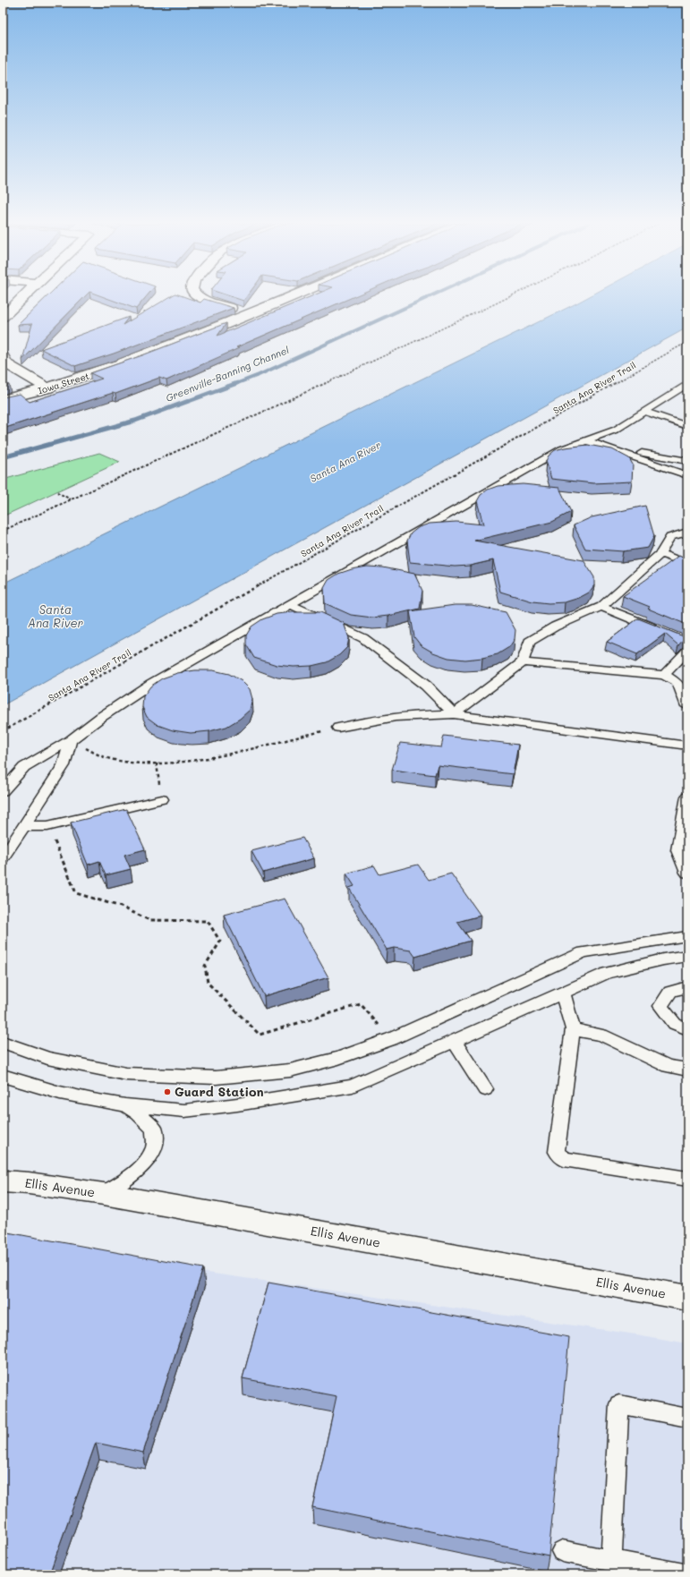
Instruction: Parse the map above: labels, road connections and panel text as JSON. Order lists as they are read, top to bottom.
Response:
{
  "streets": {
    "street": ["Iowa Street", "Ellis Avenue"],
    "path": ["Santa Ana River Trail"]
  },
  "water": ["Greenville-Banning Channel", "Santa Ana River"],
  "places": ["Guard Station"]
}
